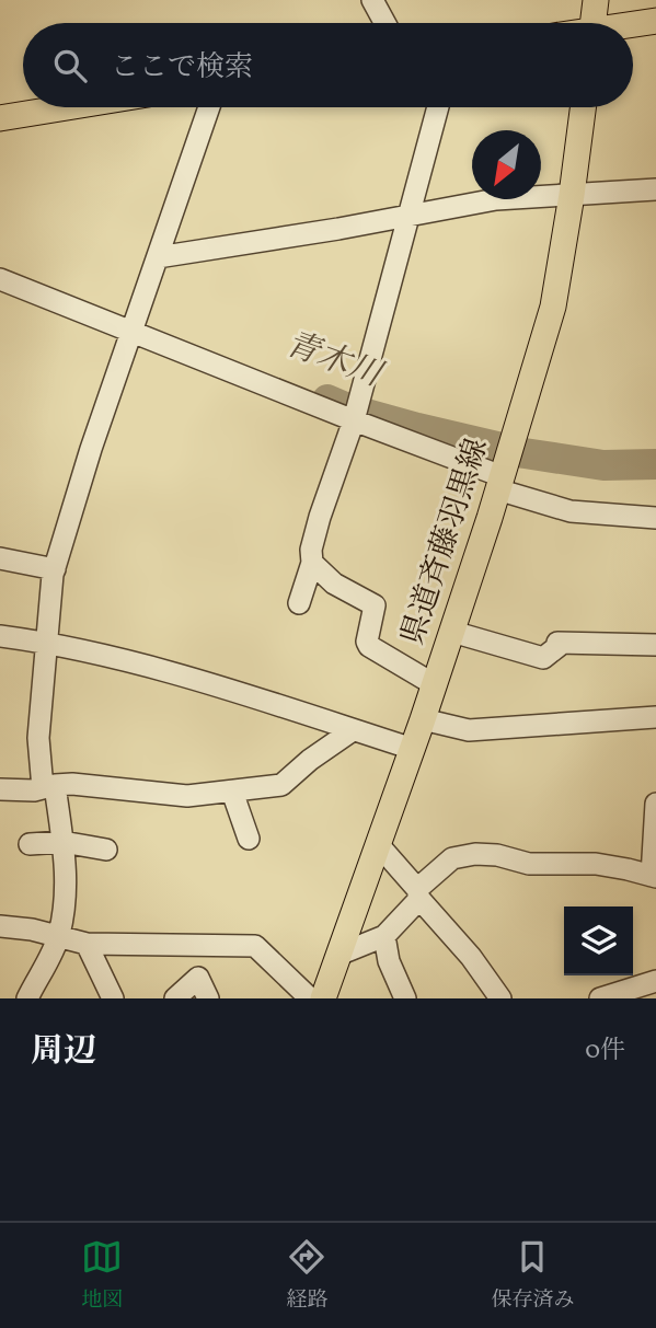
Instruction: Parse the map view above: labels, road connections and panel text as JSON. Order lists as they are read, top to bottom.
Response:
{
  "streets": {
    "main road": ["県道斉藤羽黒線"]
  },
  "water": ["青木川"],
  "north": "bottom left",
  "page": {
    "search": "ここで検索",
    "heading": ["周辺", "0件"],
    "nav": ["地図", "経路", "保存済み"]
  }
}
